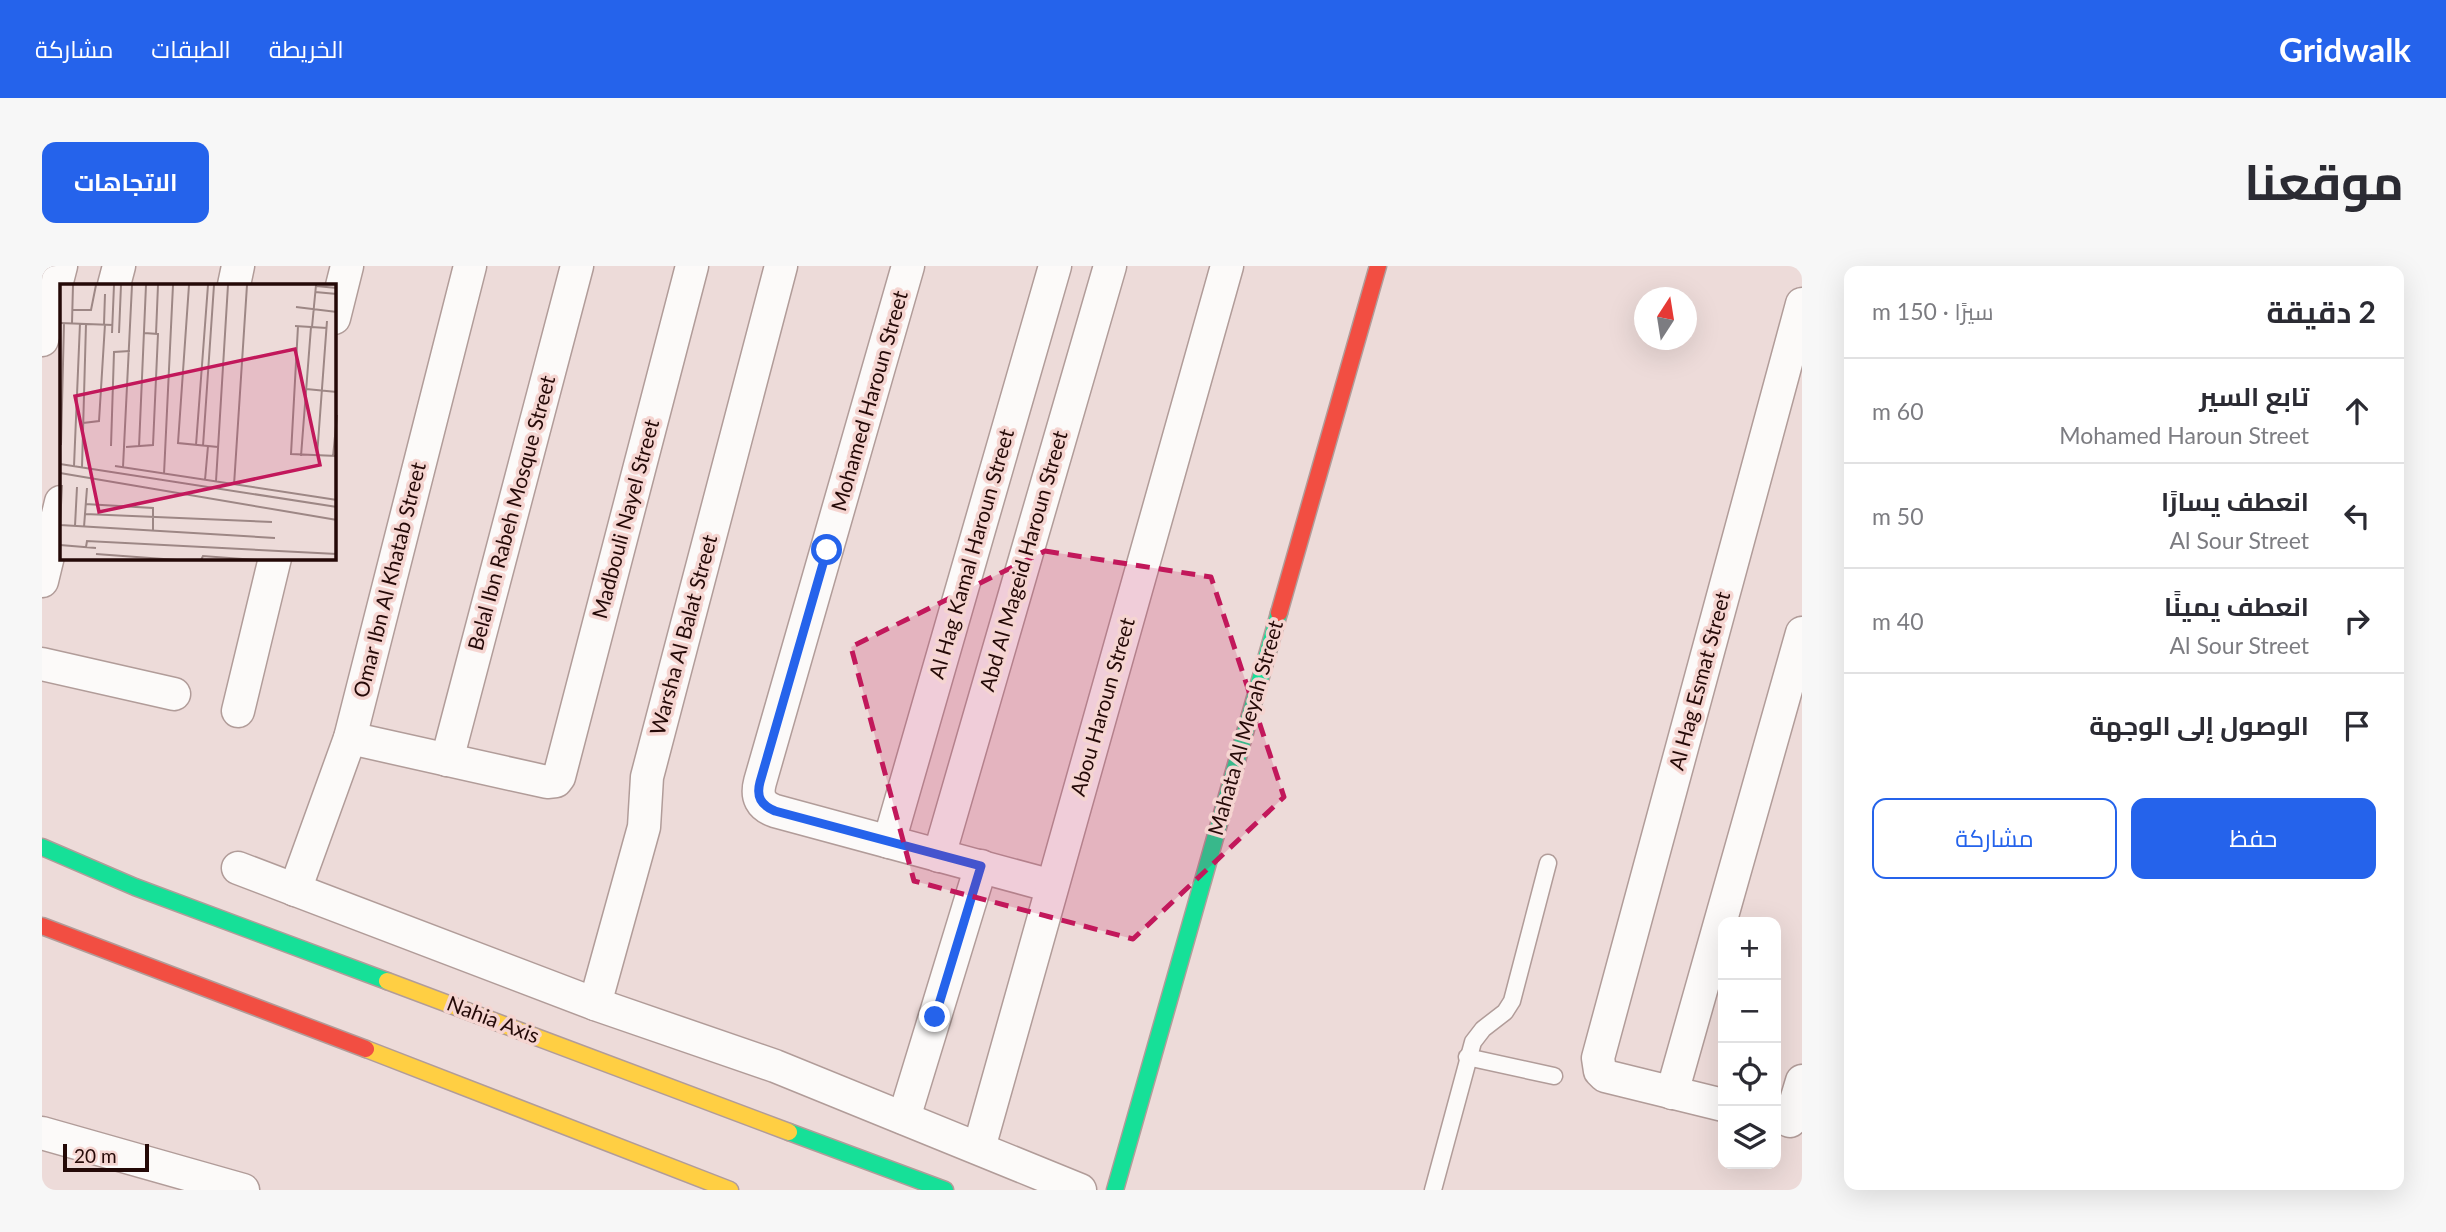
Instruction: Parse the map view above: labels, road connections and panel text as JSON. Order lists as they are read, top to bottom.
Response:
{
  "streets": {
    "main road": ["Mahata Al Meyah Street", "Nahia Axis"],
    "street": [
      "Mohamed Haroun Street",
      "Belal Ibn Rabeh Mosque Street",
      "Madbouli Nayel Street",
      "Al Hag Kamal Haroun Street",
      "Abd Al Mageid Haroun Street",
      "Omar Ibn Al Khatab Street",
      "Warsha Al Balat Street",
      "Al Hag Esmat Street",
      "Abou Haroun Street"
    ]
  },
  "crossings": [
    ["Mohamed Haroun Street", "Al Hag Kamal Haroun Street"],
    ["Belal Ibn Rabeh Mosque Street", "Madbouli Nayel Street"]
  ],
  "scale_bar": "20 m",
  "north": "top",
  "page": {
    "header": "Gridwalk",
    "nav": ["الخريطة", "الطبقات", "مشاركة"],
    "title": "موقعنا",
    "buttons": [
      "الاتجاهات",
      ["حفظ", "مشاركة"]
    ],
    "heading": ["2 دقيقة", "سيرًا · 150 m"],
    "list": [
      ["تابع السير", "Mohamed Haroun Street", "60 m"],
      ["انعطف يسارًا", "Al Sour Street", "50 m"],
      ["انعطف يمينًا", "Al Sour Street", "40 m"],
      "الوصول إلى الوجهة"
    ],
    "map_buttons": ["+", "−"],
    "scale": "20 m"
  }
}
